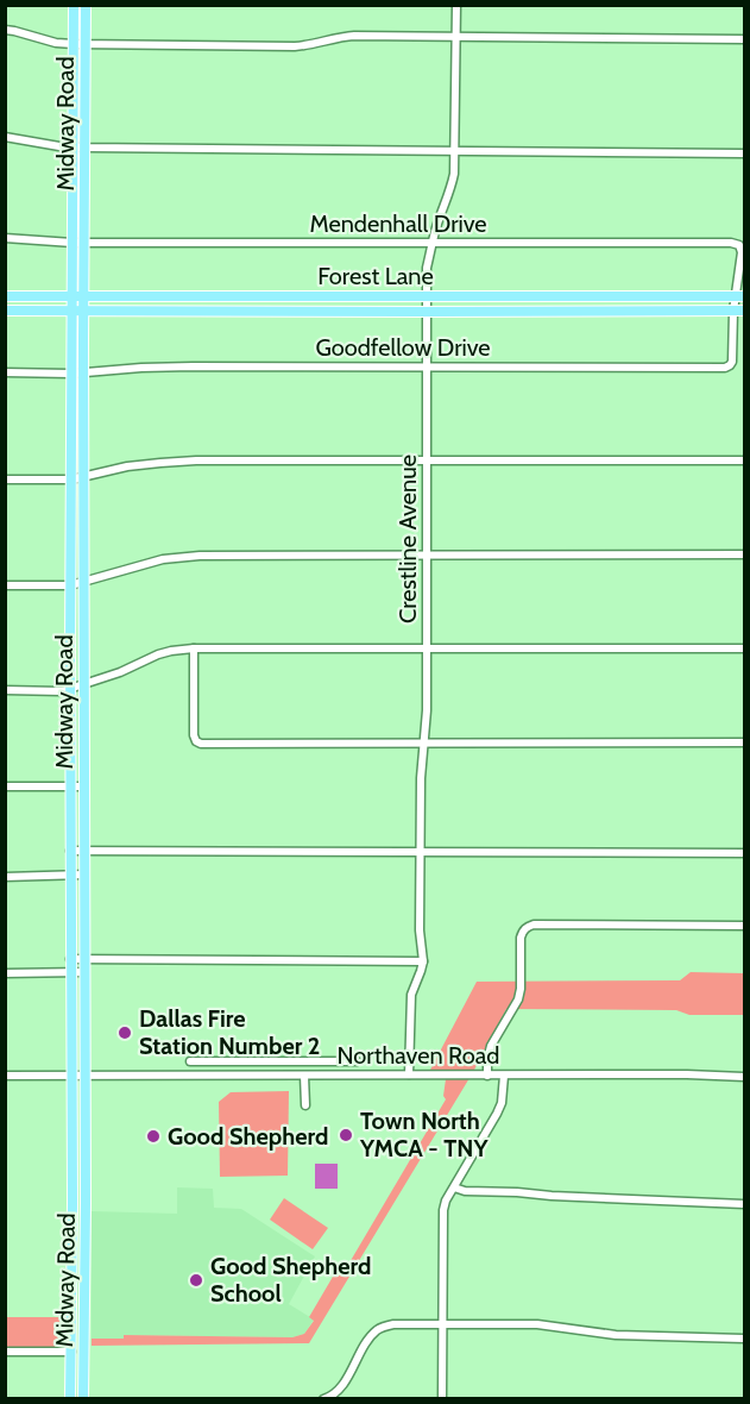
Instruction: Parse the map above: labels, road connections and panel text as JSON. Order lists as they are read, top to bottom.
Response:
{
  "streets": {
    "main road": ["Midway Road", "Forest Lane"],
    "street": [
      "Mendenhall Drive",
      "Goodfellow Drive",
      "Crestline Avenue",
      "Northaven Road"
    ]
  },
  "crossings": [
    ["Midway Road", "Mendenhall Drive"],
    ["Midway Road", "Forest Lane"],
    ["Midway Road", "Goodfellow Drive"],
    ["Midway Road", "Northaven Road"],
    ["Mendenhall Drive", "Forest Lane"],
    ["Mendenhall Drive", "Goodfellow Drive"],
    ["Mendenhall Drive", "Crestline Avenue"],
    ["Forest Lane", "Goodfellow Drive"],
    ["Forest Lane", "Crestline Avenue"],
    ["Goodfellow Drive", "Crestline Avenue"],
    ["Crestline Avenue", "Northaven Road"]
  ],
  "places": [
    "Dallas Fire Station Number 2",
    "Town North YMCA - TNY",
    "Good Shepherd",
    "Good Shepherd School"
  ]
}
